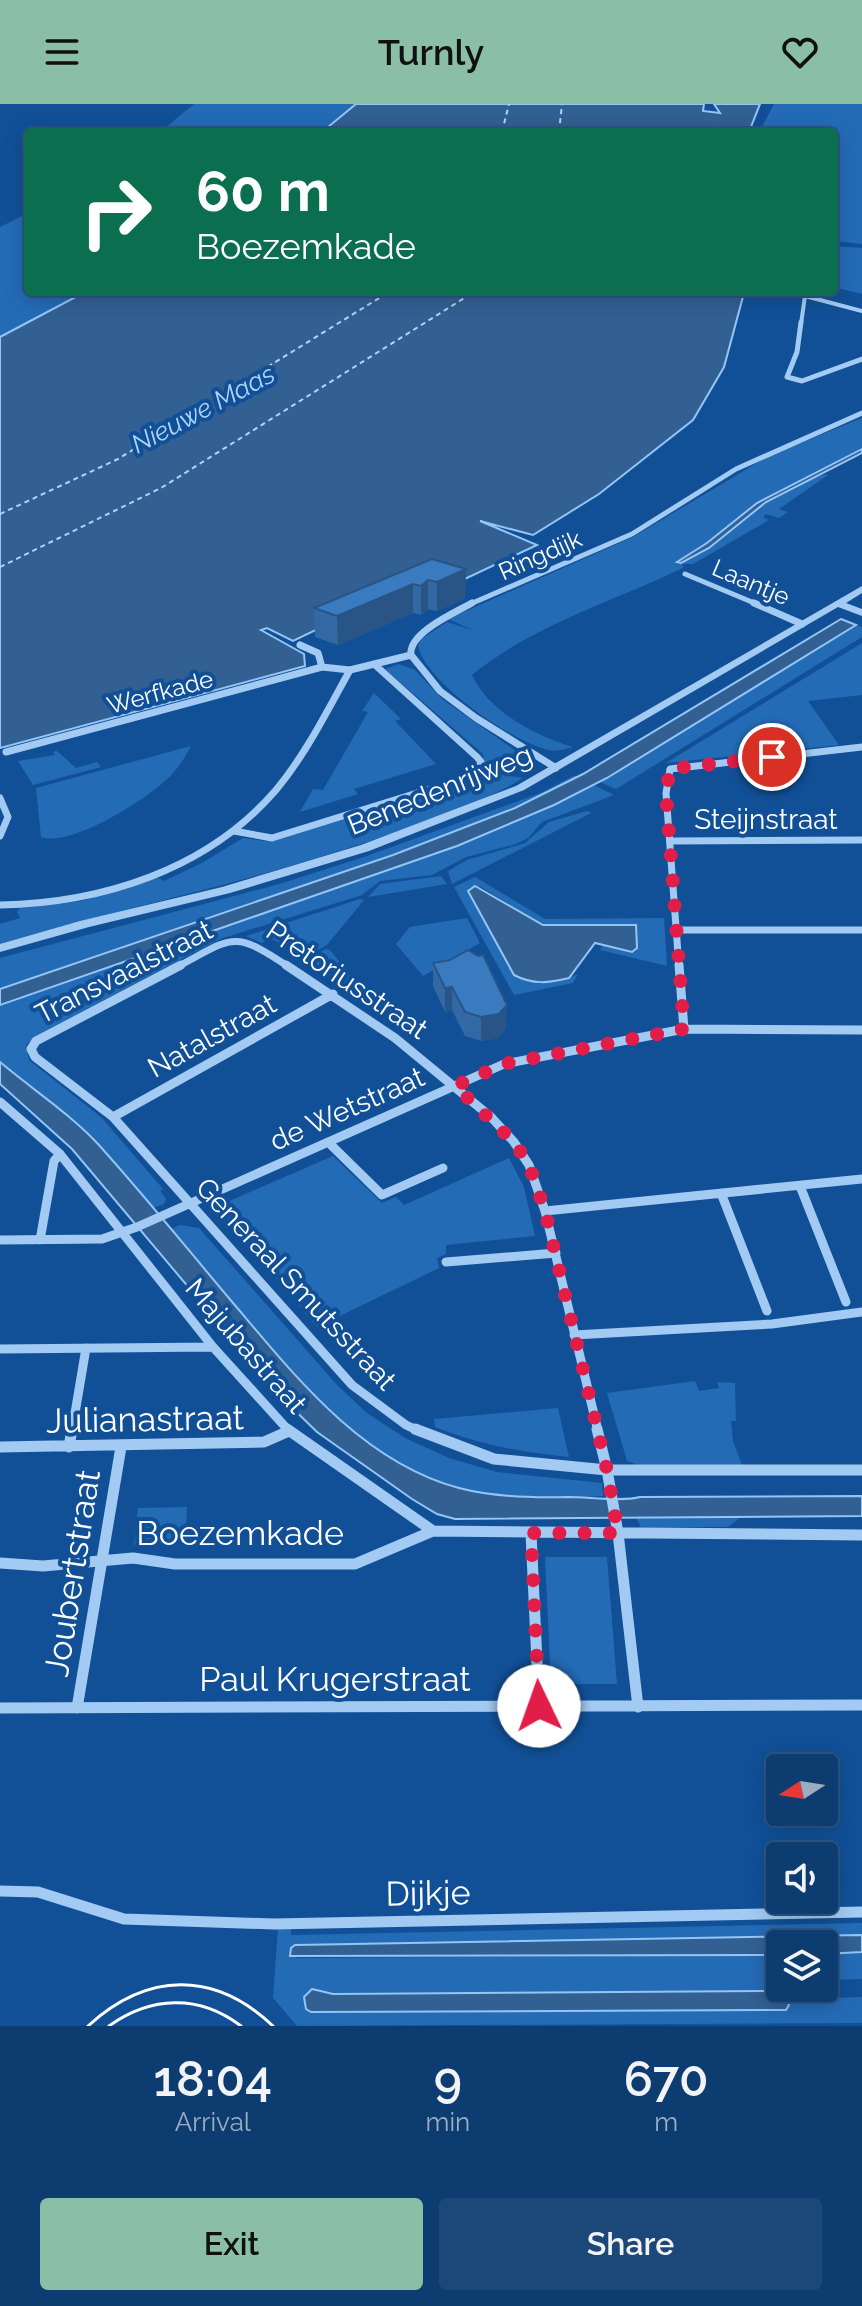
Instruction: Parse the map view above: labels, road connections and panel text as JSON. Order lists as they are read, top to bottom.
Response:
{
  "streets": {
    "street": [
      "Ringdijk",
      "Laantje",
      "Werfkade",
      "Benedenrijweg",
      "Steijnstraat",
      "Transvaalstraat",
      "Pretoriusstraat",
      "Natalstraat",
      "de Wetstraat",
      "Generaal Smutsstraat",
      "Majubastraat",
      "Julianastraat",
      "Boezemkade",
      "Joubertstraat",
      "Paul Krugerstraat",
      "Dijkje"
    ]
  },
  "crossings": [
    ["Laantje", "Benedenrijweg"],
    ["Transvaalstraat", "Pretoriusstraat"],
    ["Transvaalstraat", "Generaal Smutsstraat"],
    ["Pretoriusstraat", "Natalstraat"],
    ["Pretoriusstraat", "de Wetstraat"],
    ["Pretoriusstraat", "Generaal Smutsstraat"],
    ["Pretoriusstraat", "Boezemkade"],
    ["Pretoriusstraat", "Paul Krugerstraat"],
    ["Natalstraat", "Generaal Smutsstraat"],
    ["de Wetstraat", "Generaal Smutsstraat"],
    ["de Wetstraat", "Majubastraat"],
    ["Majubastraat", "Julianastraat"],
    ["Majubastraat", "Boezemkade"],
    ["Julianastraat", "Joubertstraat"],
    ["Boezemkade", "Joubertstraat"],
    ["Joubertstraat", "Paul Krugerstraat"]
  ],
  "water": ["Nieuwe Maas"],
  "north": "left",
  "page": {
    "header": "Turnly",
    "turn": ["60 m", "Boezemkade"],
    "eta": [
      "18:04",
      "Arrival",
      "9",
      "min",
      "670",
      "m"
    ],
    "buttons": ["Exit", "Share"]
  }
}
